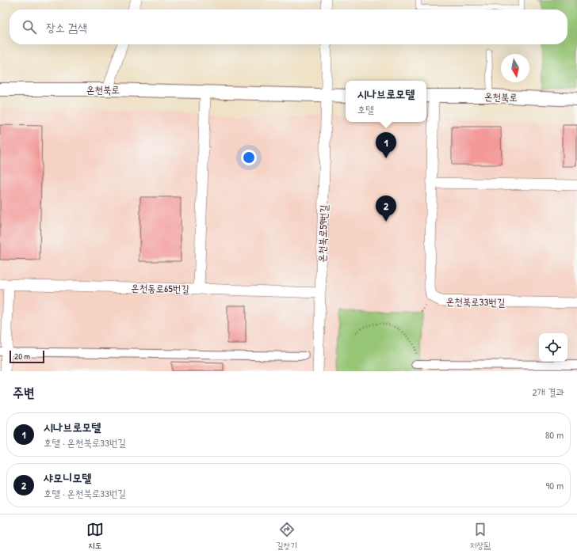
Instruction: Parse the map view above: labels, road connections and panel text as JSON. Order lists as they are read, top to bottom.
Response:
{
  "streets": {
    "street": [
      "온천북로",
      "온천북로59번길",
      "온천동로65번길",
      "온천북로33번길"
    ]
  },
  "crossings": [
    ["온천북로", "온천북로59번길"],
    ["온천북로", "온천북로33번길"],
    ["온천북로59번길", "온천동로65번길"]
  ],
  "scale_bar": "20 m",
  "north": "bottom",
  "page": {
    "search": "장소 검색",
    "popup": ["시나브로모텔", "호텔"],
    "pins": ["1", "2"],
    "scale": "20 m",
    "heading": ["주변", "2개 결과"],
    "list": [
      {
        "mark": "1",
        "name": "시나브로모텔",
        "note": "호텔 · 온천북로33번길",
        "value": "80 m"
      },
      {
        "mark": "2",
        "name": "샤모니모텔",
        "note": "호텔 · 온천북로33번길",
        "value": "90 m"
      }
    ],
    "nav": ["지도", "길찾기", "저장됨"]
  }
}
